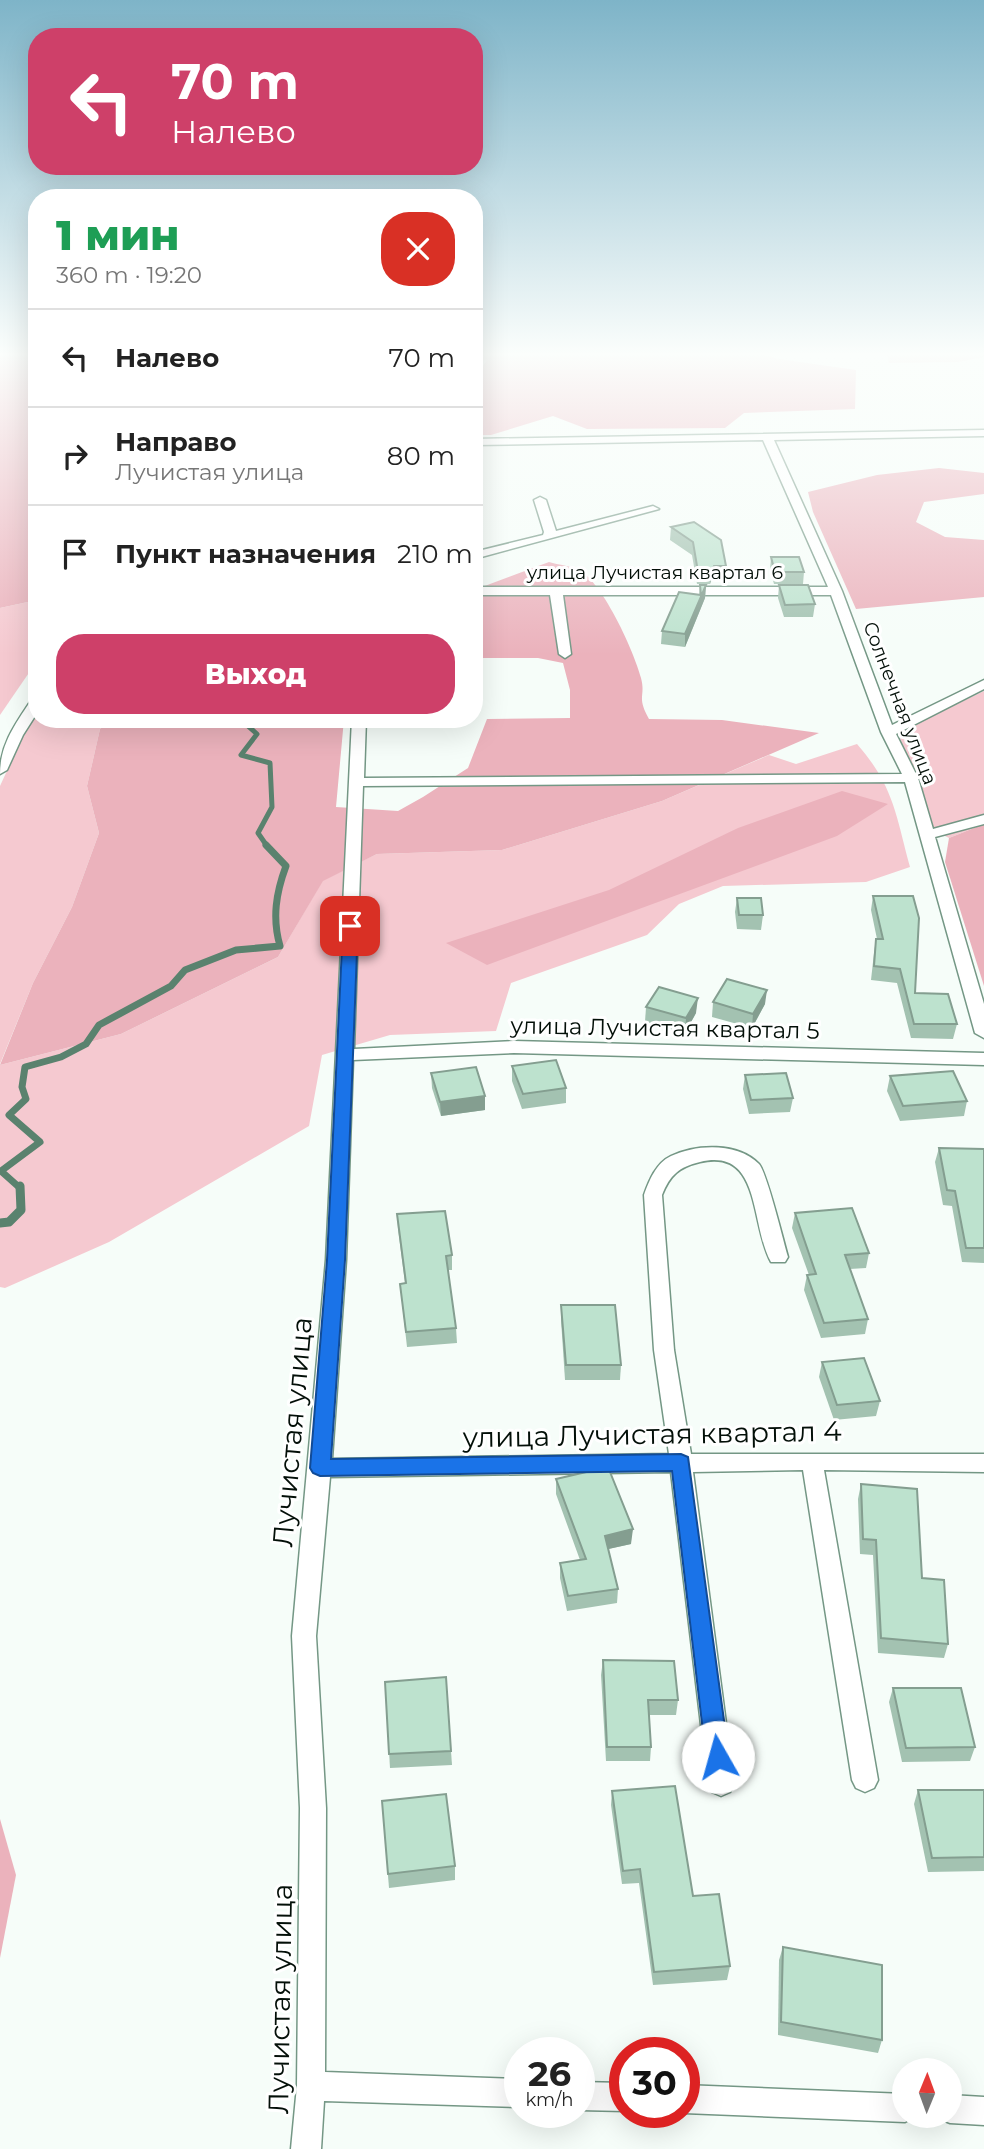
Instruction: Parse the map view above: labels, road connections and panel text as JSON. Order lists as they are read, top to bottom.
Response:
{
  "streets": {
    "street": [
      "улица Лучистая квартал 6",
      "Солнечная улица",
      "улица Лучистая квартал 5",
      "Лучистая улица",
      "улица Лучистая квартал 4"
    ]
  },
  "crossings": [
    ["улица Лучистая квартал 6", "Солнечная улица"],
    ["улица Лучистая квартал 5", "Лучистая улица"],
    ["Лучистая улица", "улица Лучистая квартал 4"]
  ],
  "north": "top",
  "page": {
    "turn": ["70 m", "Налево"],
    "heading": ["1 мин", "360 m · 19:20"],
    "list": [
      {
        "name": "Налево",
        "value": "70 m"
      },
      {
        "name": "Направо",
        "note": "Лучистая улица",
        "value": "80 m"
      },
      {
        "name": "Пункт назначения",
        "value": "210 m"
      }
    ],
    "buttons": "Выход",
    "speed": "26 km/h",
    "limit": "30"
  }
}
